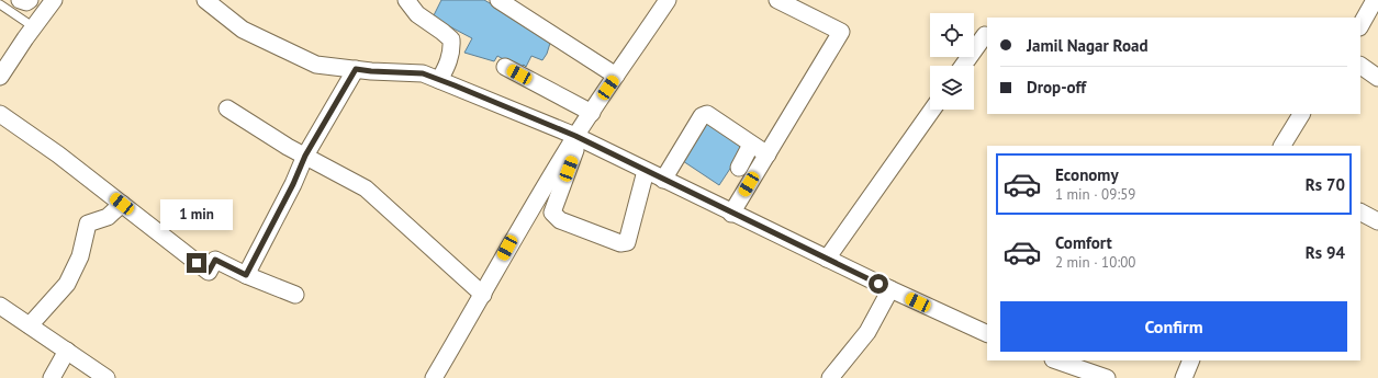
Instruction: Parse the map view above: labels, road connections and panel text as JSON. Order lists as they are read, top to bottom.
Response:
{
  "page": {
    "banner": ["Jamil Nagar Road", "Drop-off"],
    "list": [
      {
        "name": "Economy",
        "note": "1 min · 09:59",
        "value": "Rs 70"
      },
      {
        "name": "Comfort",
        "note": "2 min · 10:00",
        "value": "Rs 94"
      }
    ],
    "bubble": "1 min",
    "buttons": "Confirm"
  }
}
